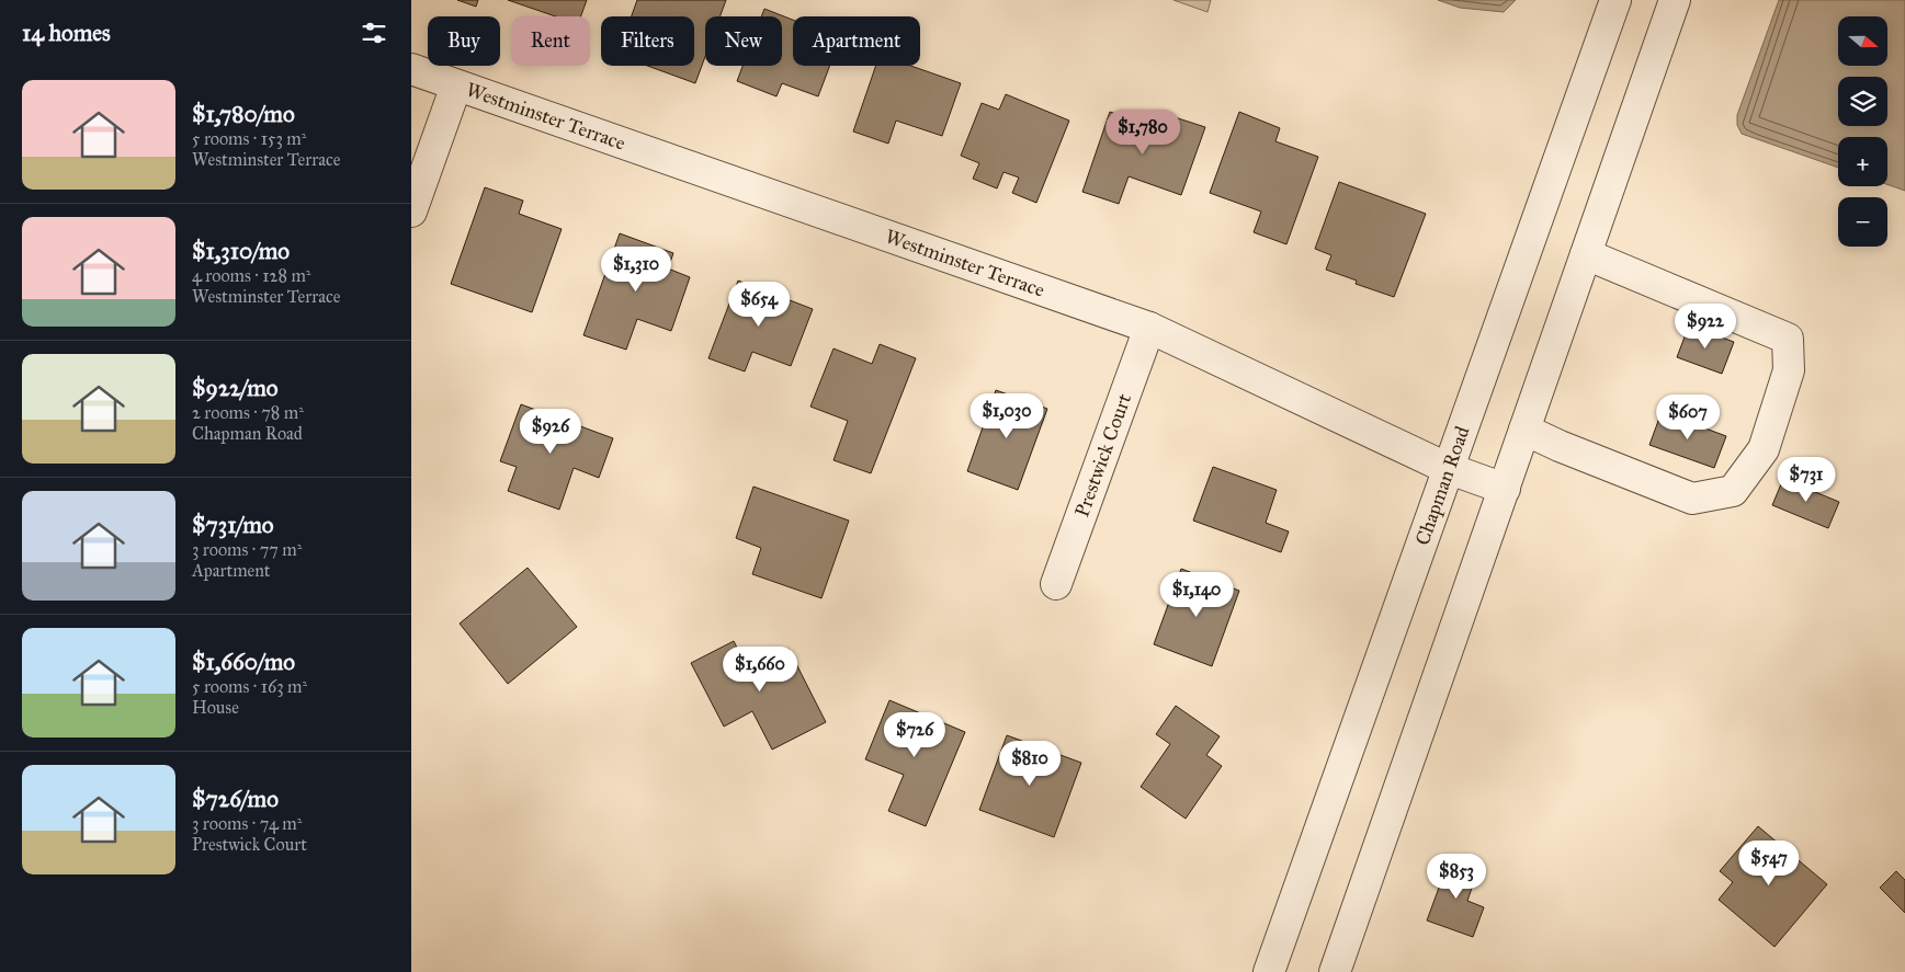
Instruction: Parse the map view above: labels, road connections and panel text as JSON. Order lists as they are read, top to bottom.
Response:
{
  "streets": {
    "street": ["Westminster Terrace", "Prestwick Court", "Chapman Road"]
  },
  "crossings": [
    ["Westminster Terrace", "Prestwick Court"],
    ["Westminster Terrace", "Chapman Road"]
  ],
  "north": "right",
  "page": {
    "heading": "14 homes",
    "map_buttons": ["+", "−"],
    "chip": [
      "Buy",
      "Rent",
      "Filters",
      "New",
      "Apartment"
    ],
    "list": [
      {
        "name": "$1,780/mo",
        "note": "5 rooms · 153 m² · Westminster Terrace"
      },
      {
        "name": "$1,310/mo",
        "note": "4 rooms · 128 m² · Westminster Terrace"
      },
      {
        "name": "$922/mo",
        "note": "2 rooms · 78 m² · Chapman Road"
      },
      {
        "name": "$731/mo",
        "note": "3 rooms · 77 m² · Apartment"
      },
      {
        "name": "$1,660/mo",
        "note": "5 rooms · 163 m² · House"
      },
      {
        "name": "$726/mo",
        "note": "3 rooms · 74 m² · Prestwick Court"
      }
    ],
    "price": [
      "$1,780",
      "$1,310",
      "$654",
      "$922",
      "$1,030",
      "$607",
      "$926",
      "$731",
      "$1,140",
      "$1,660",
      "$726",
      "$810",
      "$547",
      "$853"
    ]
  }
}
